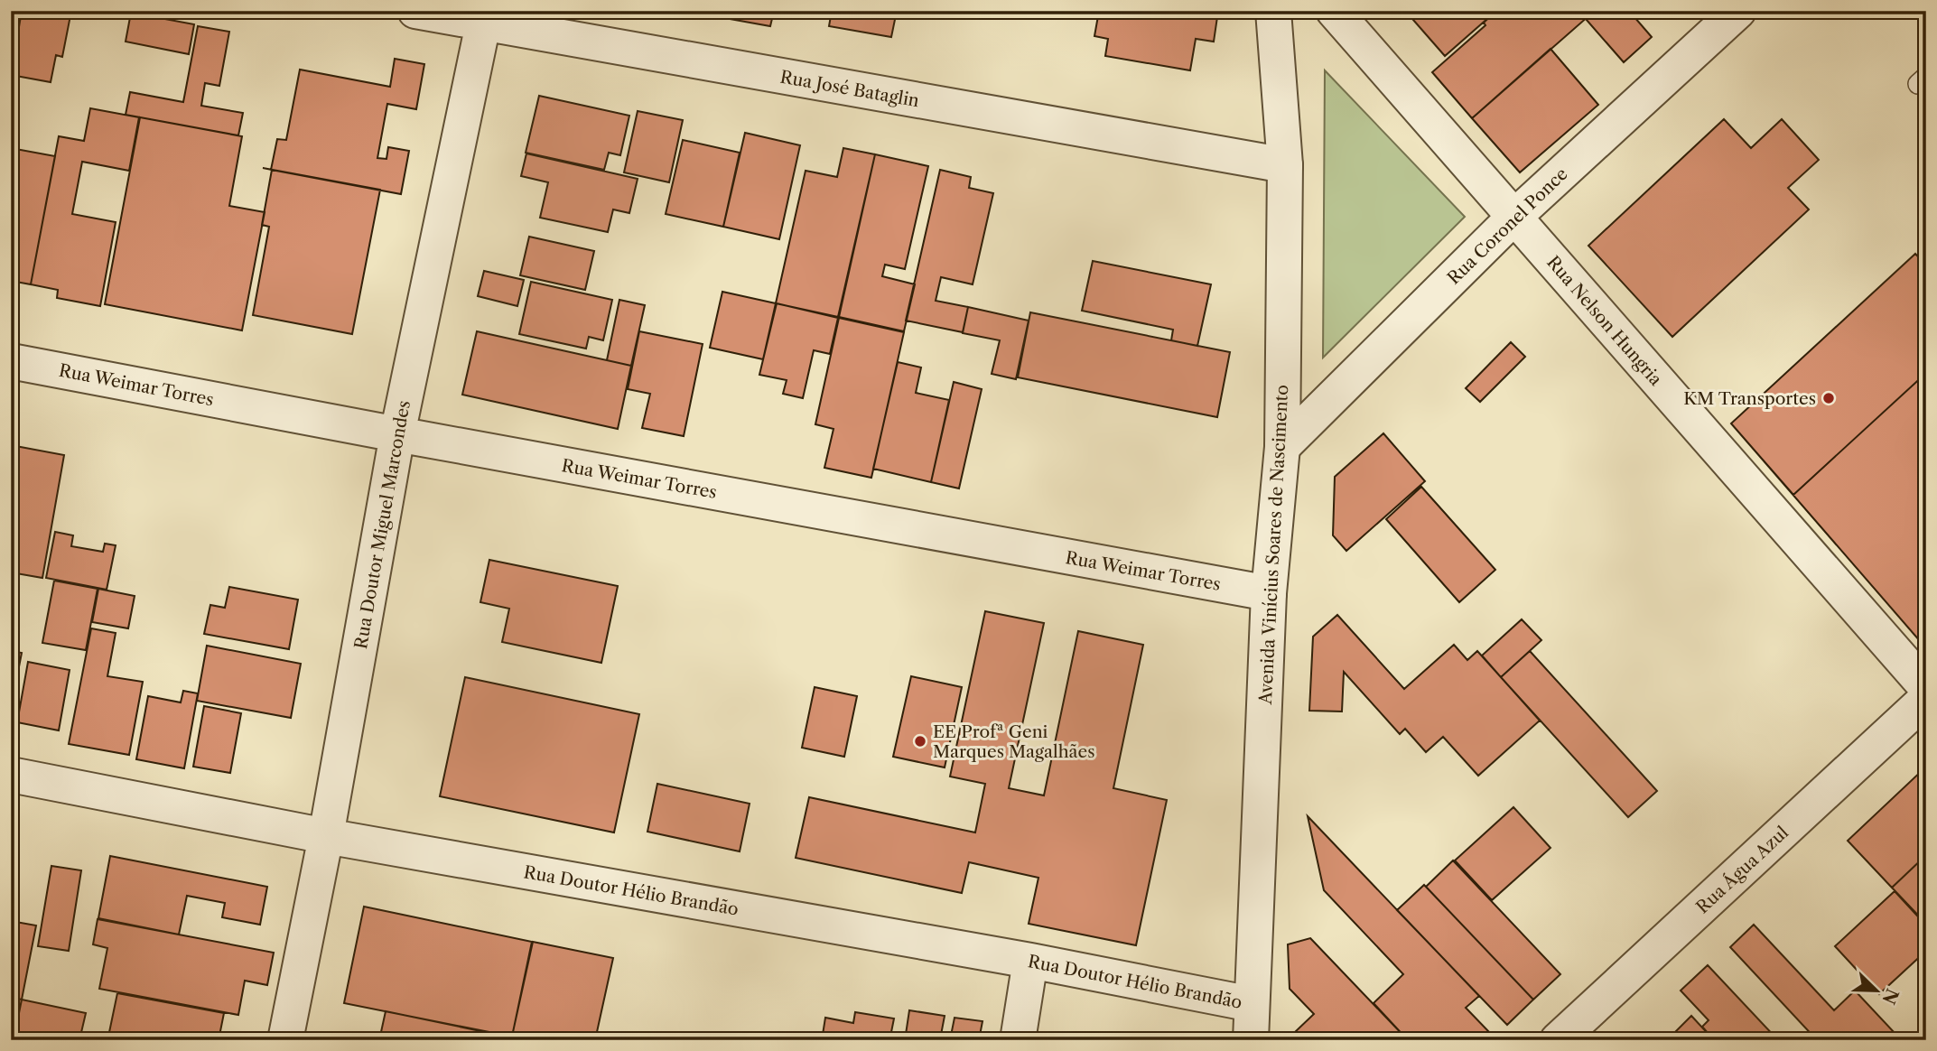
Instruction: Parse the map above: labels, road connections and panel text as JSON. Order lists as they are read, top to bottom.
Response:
{
  "streets": {
    "street": [
      "Rua José Bataglin",
      "Rua Coronel Ponce",
      "Rua Nelson Hungria",
      "Rua Weimar Torres",
      "Rua Doutor Miguel Marcondes",
      "Avenida Vinícius Soares de Nascimento",
      "Rua Água Azul",
      "Rua Doutor Hélio Brandão"
    ]
  },
  "crossings": [
    ["Rua José Bataglin", "Rua Doutor Miguel Marcondes"],
    ["Rua José Bataglin", "Avenida Vinícius Soares de Nascimento"],
    ["Rua Coronel Ponce", "Rua Nelson Hungria"],
    ["Rua Coronel Ponce", "Avenida Vinícius Soares de Nascimento"],
    ["Rua Weimar Torres", "Rua Doutor Miguel Marcondes"],
    ["Rua Weimar Torres", "Avenida Vinícius Soares de Nascimento"],
    ["Rua Doutor Miguel Marcondes", "Rua Doutor Hélio Brandão"],
    ["Avenida Vinícius Soares de Nascimento", "Rua Doutor Hélio Brandão"]
  ],
  "places": ["KM Transportes", "EE Profª Geni Marques Magalhães"],
  "north": "bottom right"
}
